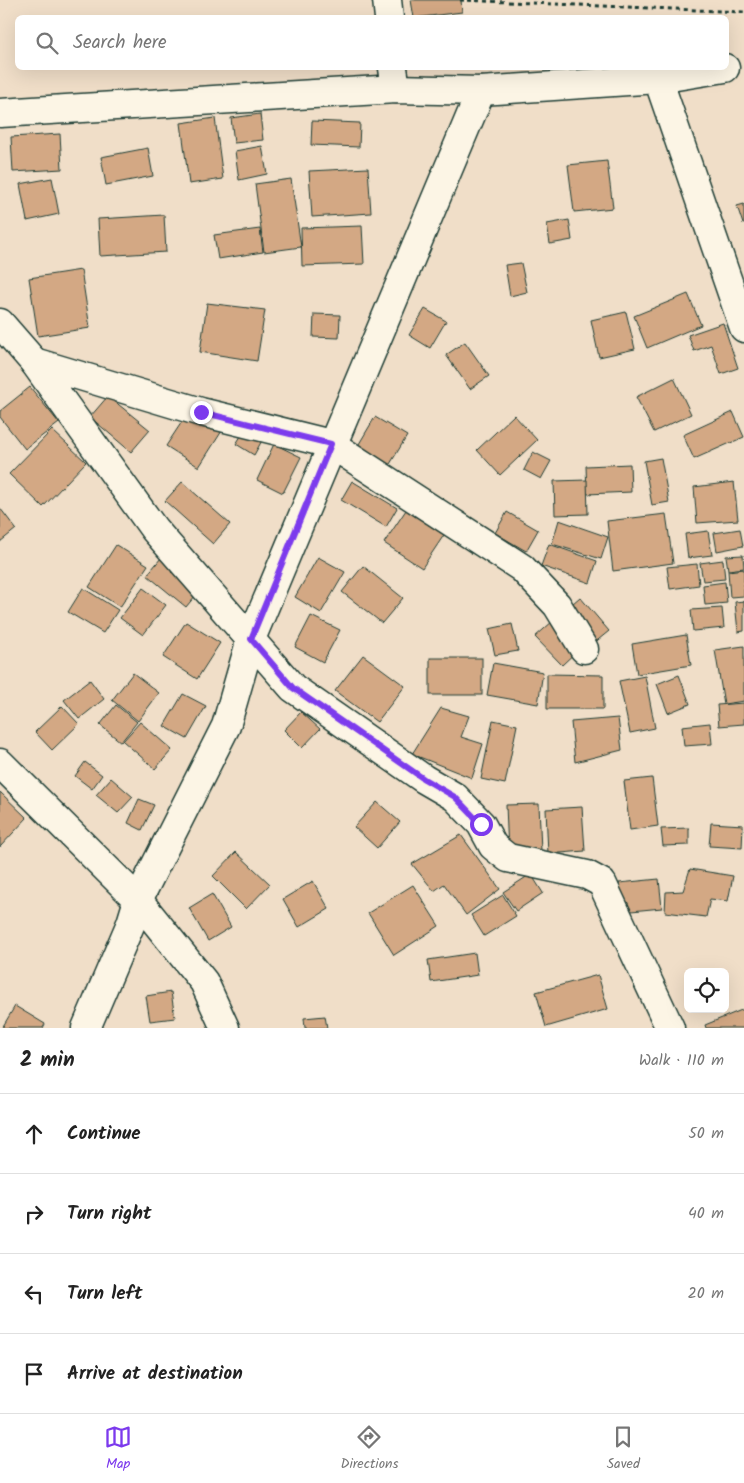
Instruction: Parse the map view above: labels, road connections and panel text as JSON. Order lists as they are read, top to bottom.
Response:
{
  "page": {
    "search": "Search here",
    "heading": ["2 min", "Walk · 110 m"],
    "list": [
      ["Continue", "50 m"],
      ["Turn right", "40 m"],
      ["Turn left", "20 m"],
      "Arrive at destination"
    ],
    "nav": ["Map", "Directions", "Saved"]
  }
}
